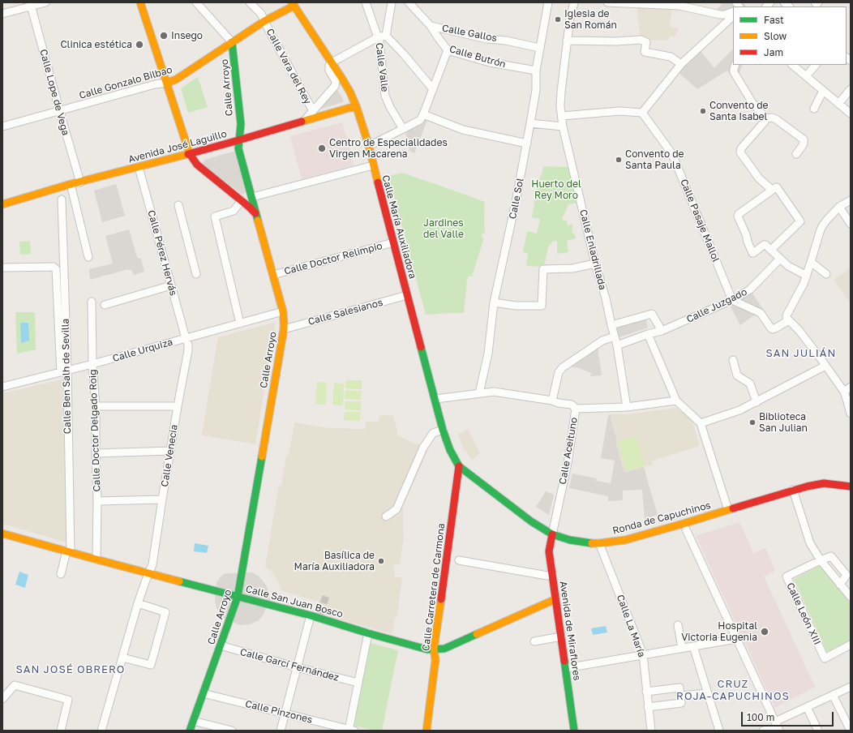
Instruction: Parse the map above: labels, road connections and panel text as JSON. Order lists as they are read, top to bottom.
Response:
{
  "streets": {
    "main road": [
      "Calle Gonzalo Bilbao",
      "Calle Arroyo",
      "Avenida José Laguillo",
      "Calle María Auxiliadora",
      "Ronda de Capuchinos",
      "Calle Carretera de Carmona",
      "Calle San Juan Bosco",
      "Avenida de Miraflores"
    ],
    "street": [
      "Calle Gallos",
      "Calle Butrón",
      "Calle Vara del Rey",
      "Calle Valle",
      "Calle Lope de Vega",
      "Calle Sol",
      "Calle Pasaje Mallol",
      "Calle Enladrillada",
      "Calle Pérez Hervás",
      "Calle Doctor Relimpio",
      "Calle Juzgado",
      "Calle Salesianos",
      "Calle Urquiza",
      "Calle Ben Salh de Sevilla",
      "Calle Doctor Delgado Roig",
      "Calle Aceituno",
      "Calle Venecia",
      "Calle León XIII",
      "Calle La María",
      "Calle Garcí Fernández",
      "Calle Pinzones"
    ]
  },
  "crossings": [
    ["Calle Gallos", "Calle Butrón"],
    ["Calle Gallos", "Calle Sol"],
    ["Calle Butrón", "Calle Sol"],
    ["Calle Vara del Rey", "Calle Gonzalo Bilbao"],
    ["Calle Gonzalo Bilbao", "Calle Arroyo"],
    ["Calle Gonzalo Bilbao", "Calle Lope de Vega"],
    ["Calle Gonzalo Bilbao", "Calle María Auxiliadora"],
    ["Calle Arroyo", "Avenida José Laguillo"],
    ["Calle Arroyo", "Calle Doctor Relimpio"],
    ["Calle Arroyo", "Calle Salesianos"],
    ["Calle Arroyo", "Calle Urquiza"],
    ["Calle Arroyo", "Calle San Juan Bosco"],
    ["Calle Arroyo", "Calle Garcí Fernández"],
    ["Calle Arroyo", "Calle Pinzones"],
    ["Calle Lope de Vega", "Avenida José Laguillo"],
    ["Avenida José Laguillo", "Calle María Auxiliadora"],
    ["Avenida José Laguillo", "Calle Pérez Hervás"],
    ["Calle Pasaje Mallol", "Calle Juzgado"],
    ["Calle María Auxiliadora", "Calle Doctor Relimpio"],
    ["Calle María Auxiliadora", "Calle Salesianos"],
    ["Calle María Auxiliadora", "Ronda de Capuchinos"],
    ["Calle María Auxiliadora", "Calle Carretera de Carmona"],
    ["Calle Enladrillada", "Calle Juzgado"],
    ["Calle Pérez Hervás", "Calle Urquiza"],
    ["Calle Pérez Hervás", "Calle Venecia"],
    ["Calle Urquiza", "Calle Ben Salh de Sevilla"],
    ["Calle Urquiza", "Calle Doctor Delgado Roig"],
    ["Calle Urquiza", "Calle Venecia"],
    ["Calle Ben Salh de Sevilla", "Calle San Juan Bosco"],
    ["Calle Doctor Delgado Roig", "Calle San Juan Bosco"],
    ["Calle Aceituno", "Ronda de Capuchinos"],
    ["Calle Aceituno", "Avenida de Miraflores"],
    ["Calle Venecia", "Calle San Juan Bosco"],
    ["Ronda de Capuchinos", "Calle Carretera de Carmona"],
    ["Ronda de Capuchinos", "Calle La María"],
    ["Ronda de Capuchinos", "Avenida de Miraflores"],
    ["Calle Carretera de Carmona", "Calle San Juan Bosco"],
    ["Calle San Juan Bosco", "Avenida de Miraflores"]
  ],
  "districts": ["SAN JULIÁN", "SAN JOSÉ OBRERO", "CRUZ ROJA-CAPUCHINOS"],
  "parks": ["Huerto del Rey Moro", "Jardines del Valle"],
  "places": [
    "Iglesia de San Román",
    "Insego",
    "Clinica estética",
    "Convento de Santa Isabel",
    "Centro de Especialidades Virgen Macarena",
    "Convento de Santa Paula",
    "Biblioteca San Julian",
    "Basílica de María Auxiliadora",
    "Hospital Victoria Eugenia"
  ],
  "legend": ["Fast", "Slow", "Jam"],
  "scale_bar": "100 m"
}
